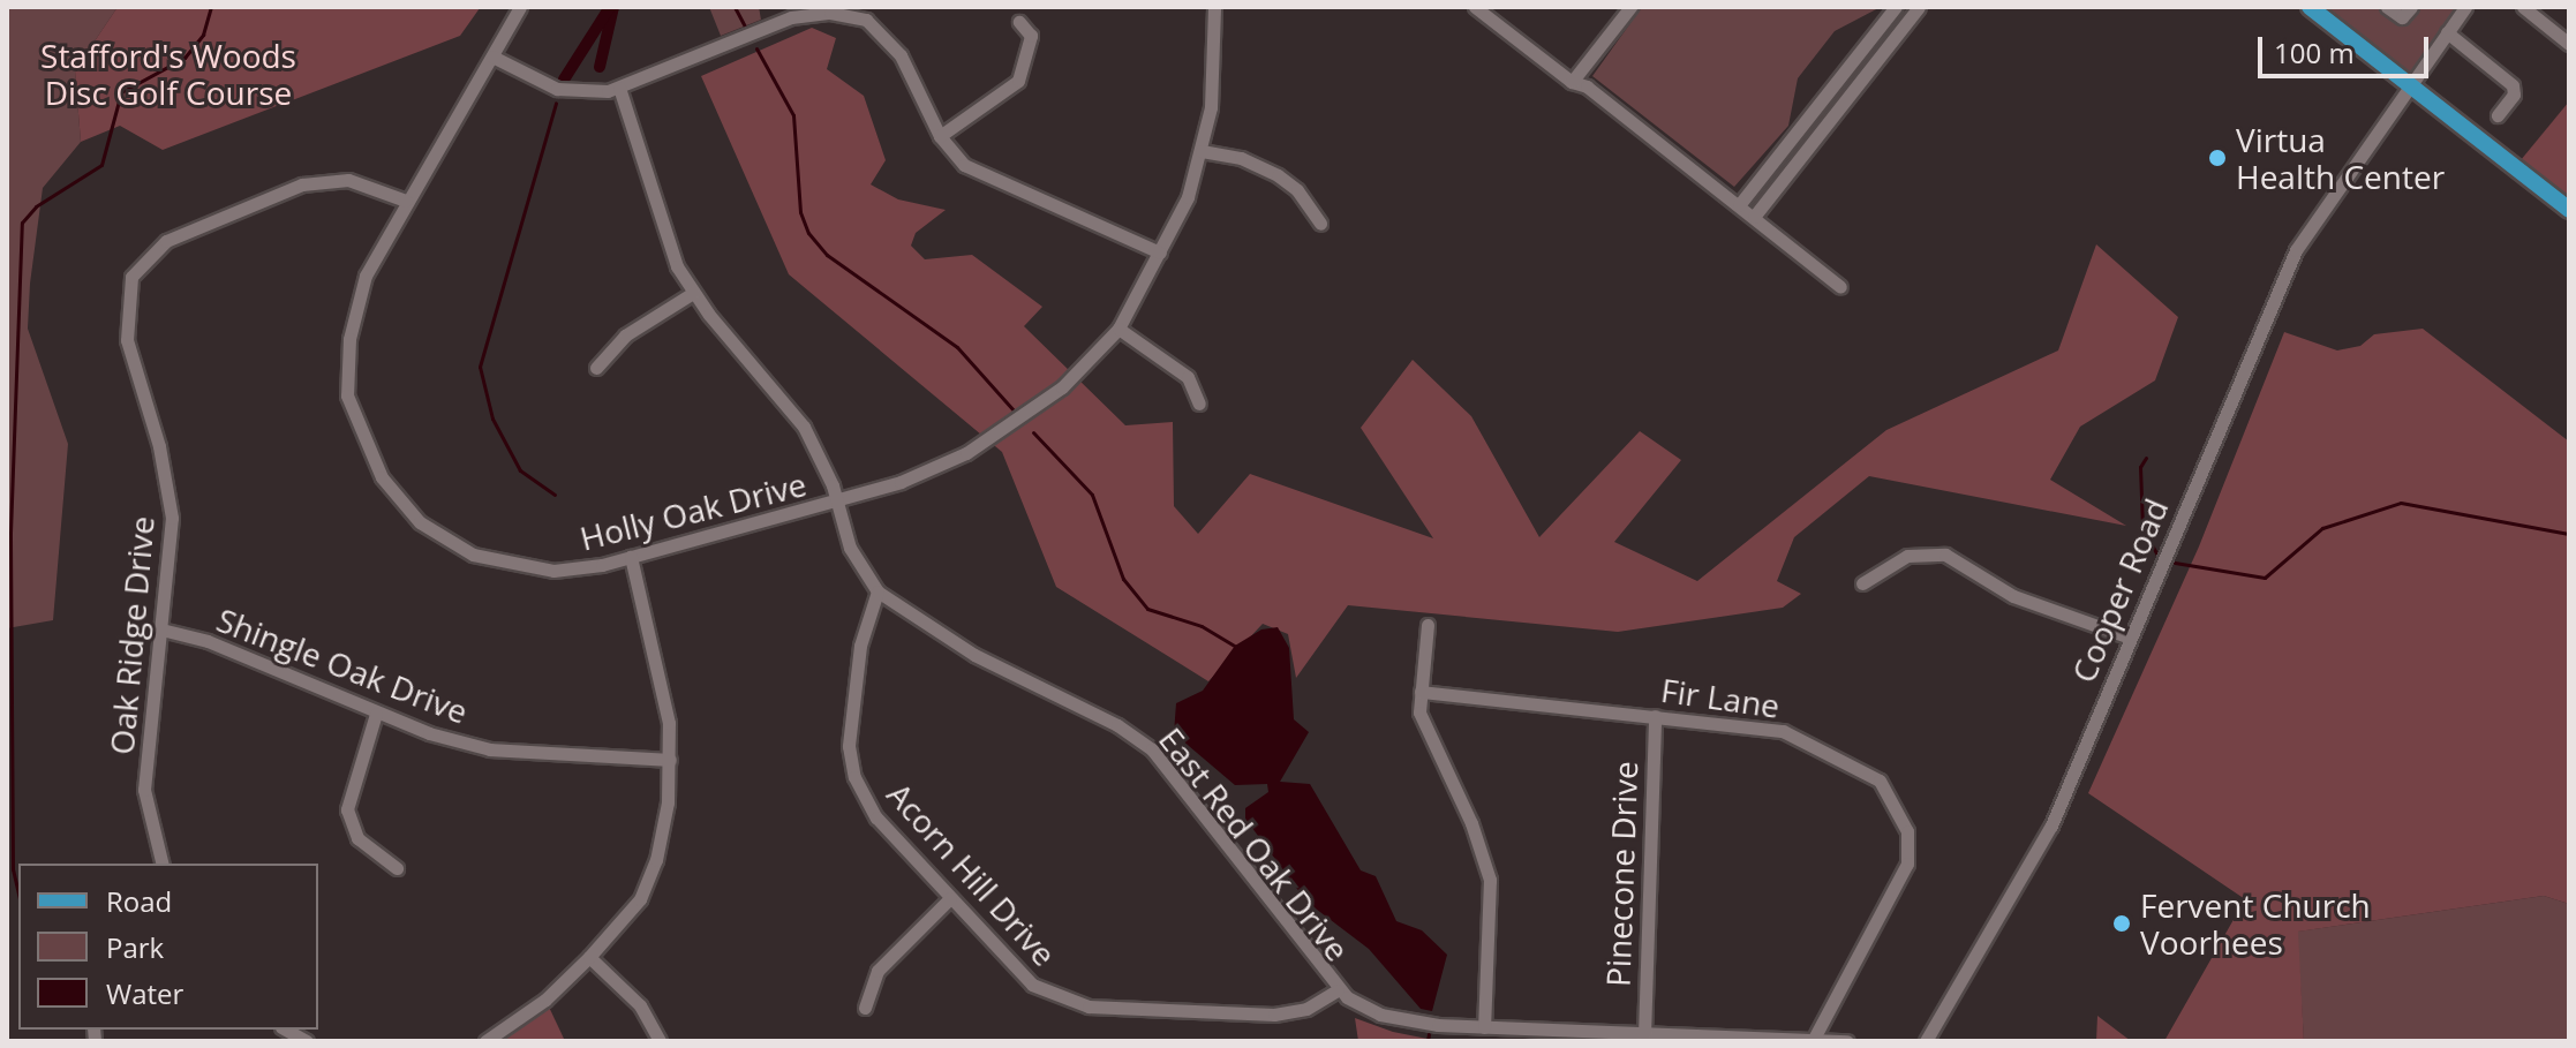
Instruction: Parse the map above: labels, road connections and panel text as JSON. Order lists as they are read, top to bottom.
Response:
{
  "streets": {
    "street": [
      "Holly Oak Drive",
      "Cooper Road",
      "Oak Ridge Drive",
      "Shingle Oak Drive",
      "Fir Lane",
      "East Red Oak Drive",
      "Acorn Hill Drive",
      "Pinecone Drive"
    ]
  },
  "crossings": [
    ["Holly Oak Drive", "Oak Ridge Drive"],
    ["Holly Oak Drive", "East Red Oak Drive"],
    ["Oak Ridge Drive", "Shingle Oak Drive"],
    ["Fir Lane", "Pinecone Drive"],
    ["East Red Oak Drive", "Acorn Hill Drive"]
  ],
  "parks": ["Stafford's Woods Disc Golf Course"],
  "places": ["Virtua Health Center", "Fervent Church Voorhees"],
  "legend": ["Road", "Park", "Water"],
  "scale_bar": "100 m"
}
